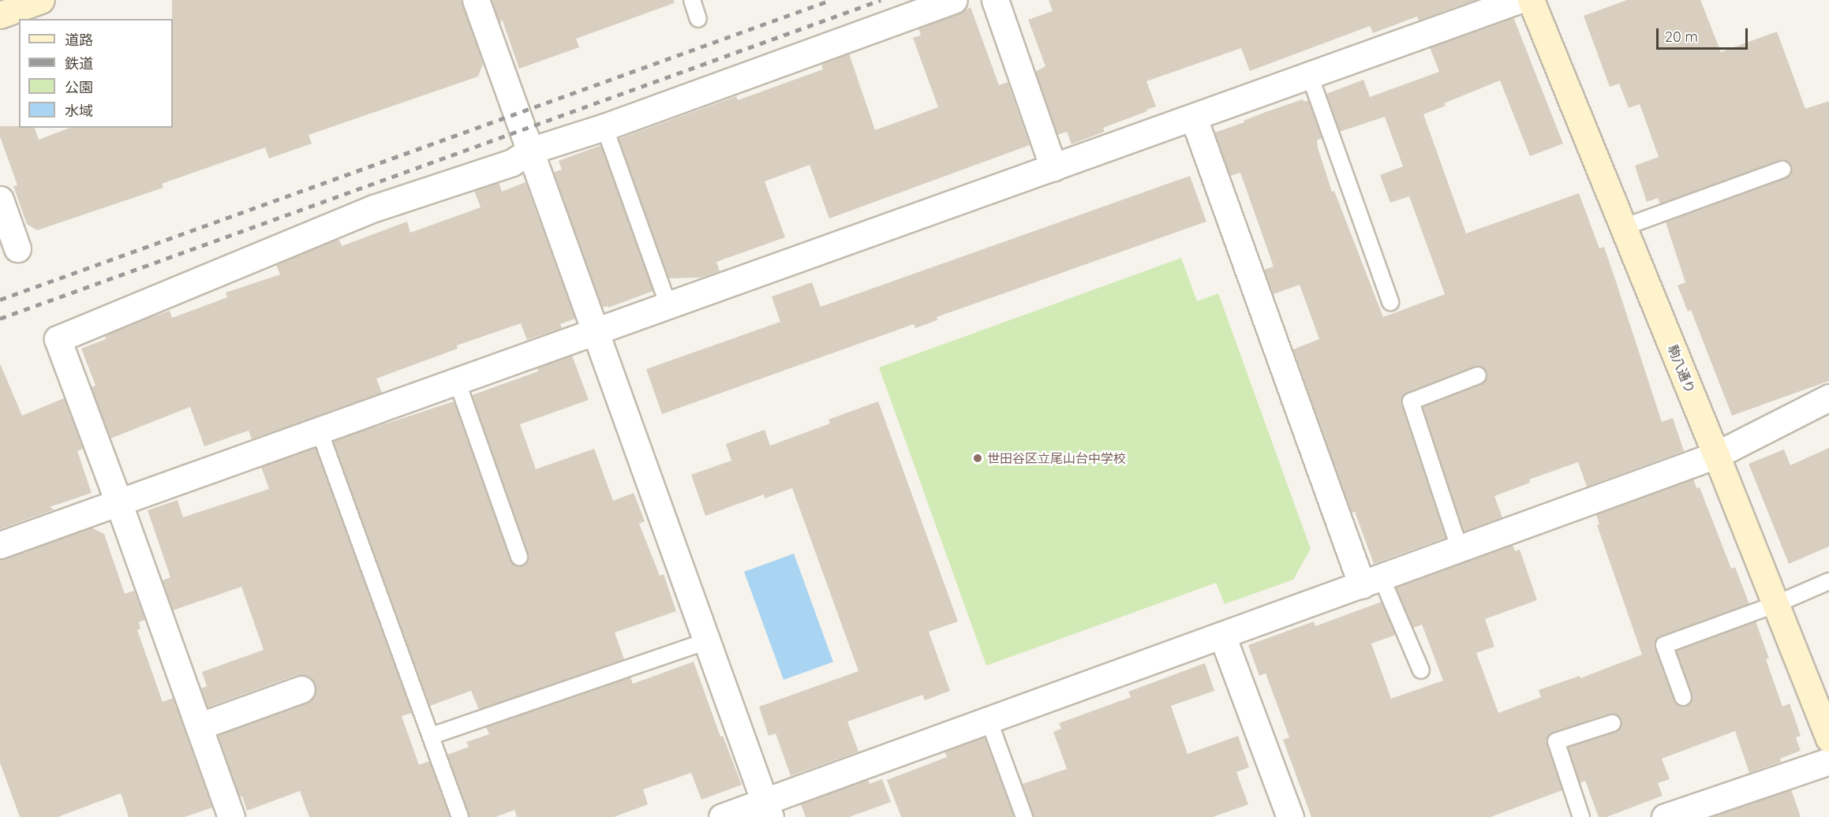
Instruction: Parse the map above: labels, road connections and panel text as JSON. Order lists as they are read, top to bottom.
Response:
{
  "streets": {
    "street": ["駒八通り"]
  },
  "places": ["世田谷区立尾山台中学校"],
  "legend": [
    "道路",
    "鉄道",
    "公園",
    "水域"
  ],
  "scale_bar": "20 m"
}
